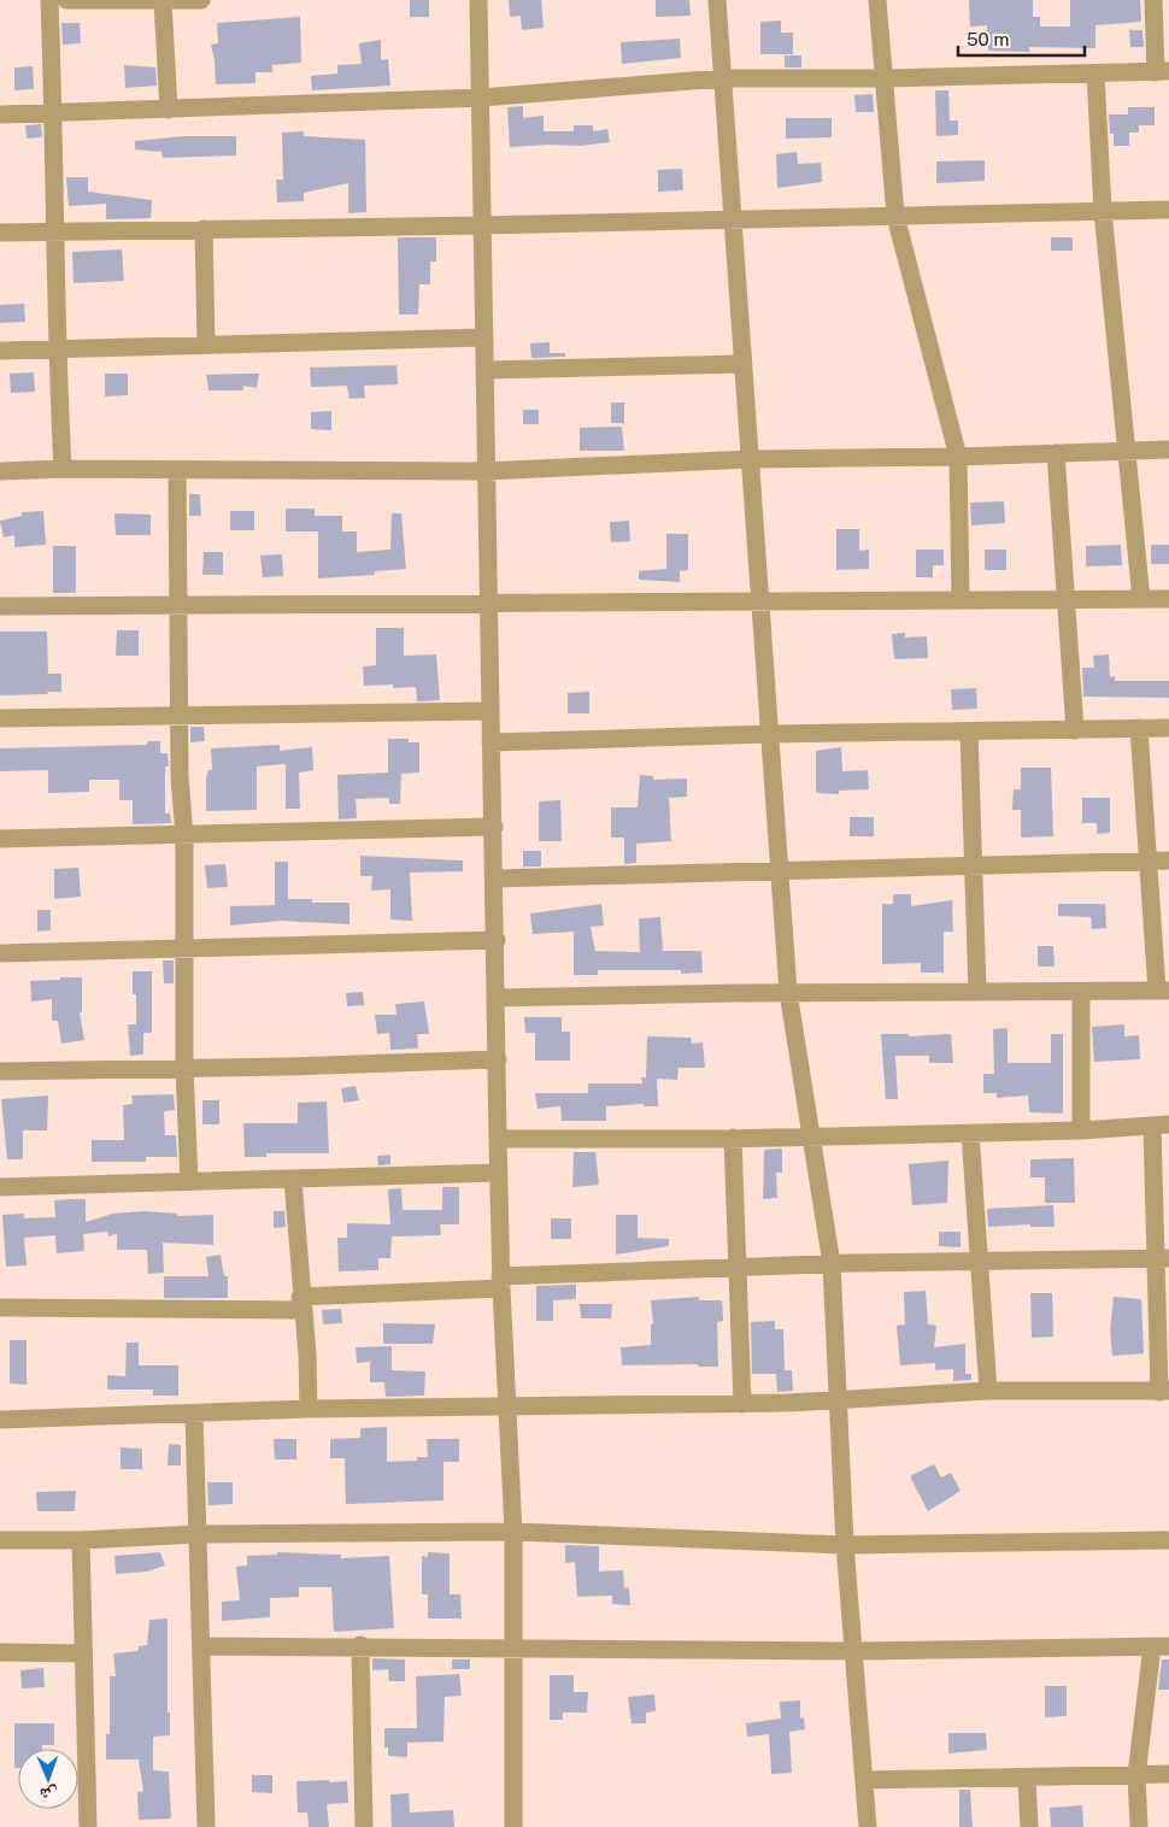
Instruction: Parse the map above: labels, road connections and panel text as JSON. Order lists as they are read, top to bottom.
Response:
{
  "scale_bar": "50 m",
  "north": "bottom"
}
